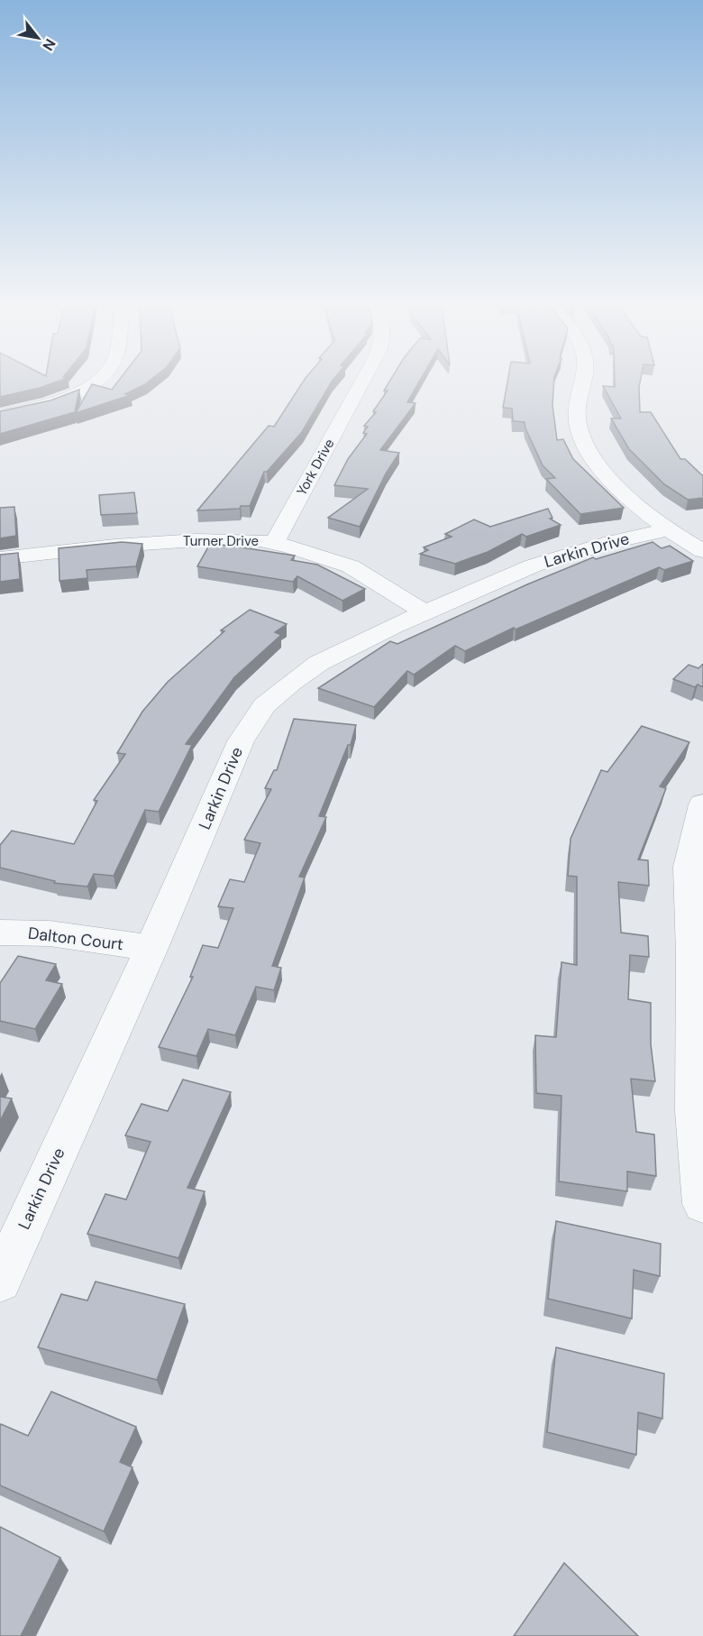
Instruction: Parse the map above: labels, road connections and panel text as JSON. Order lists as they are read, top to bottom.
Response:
{
  "streets": {
    "street": [
      "York Drive",
      "Turner Drive",
      "Larkin Drive",
      "Dalton Court"
    ]
  },
  "crossings": [
    ["York Drive", "Turner Drive"],
    ["Turner Drive", "Larkin Drive"],
    ["Larkin Drive", "Dalton Court"]
  ],
  "north": "bottom right"
}
